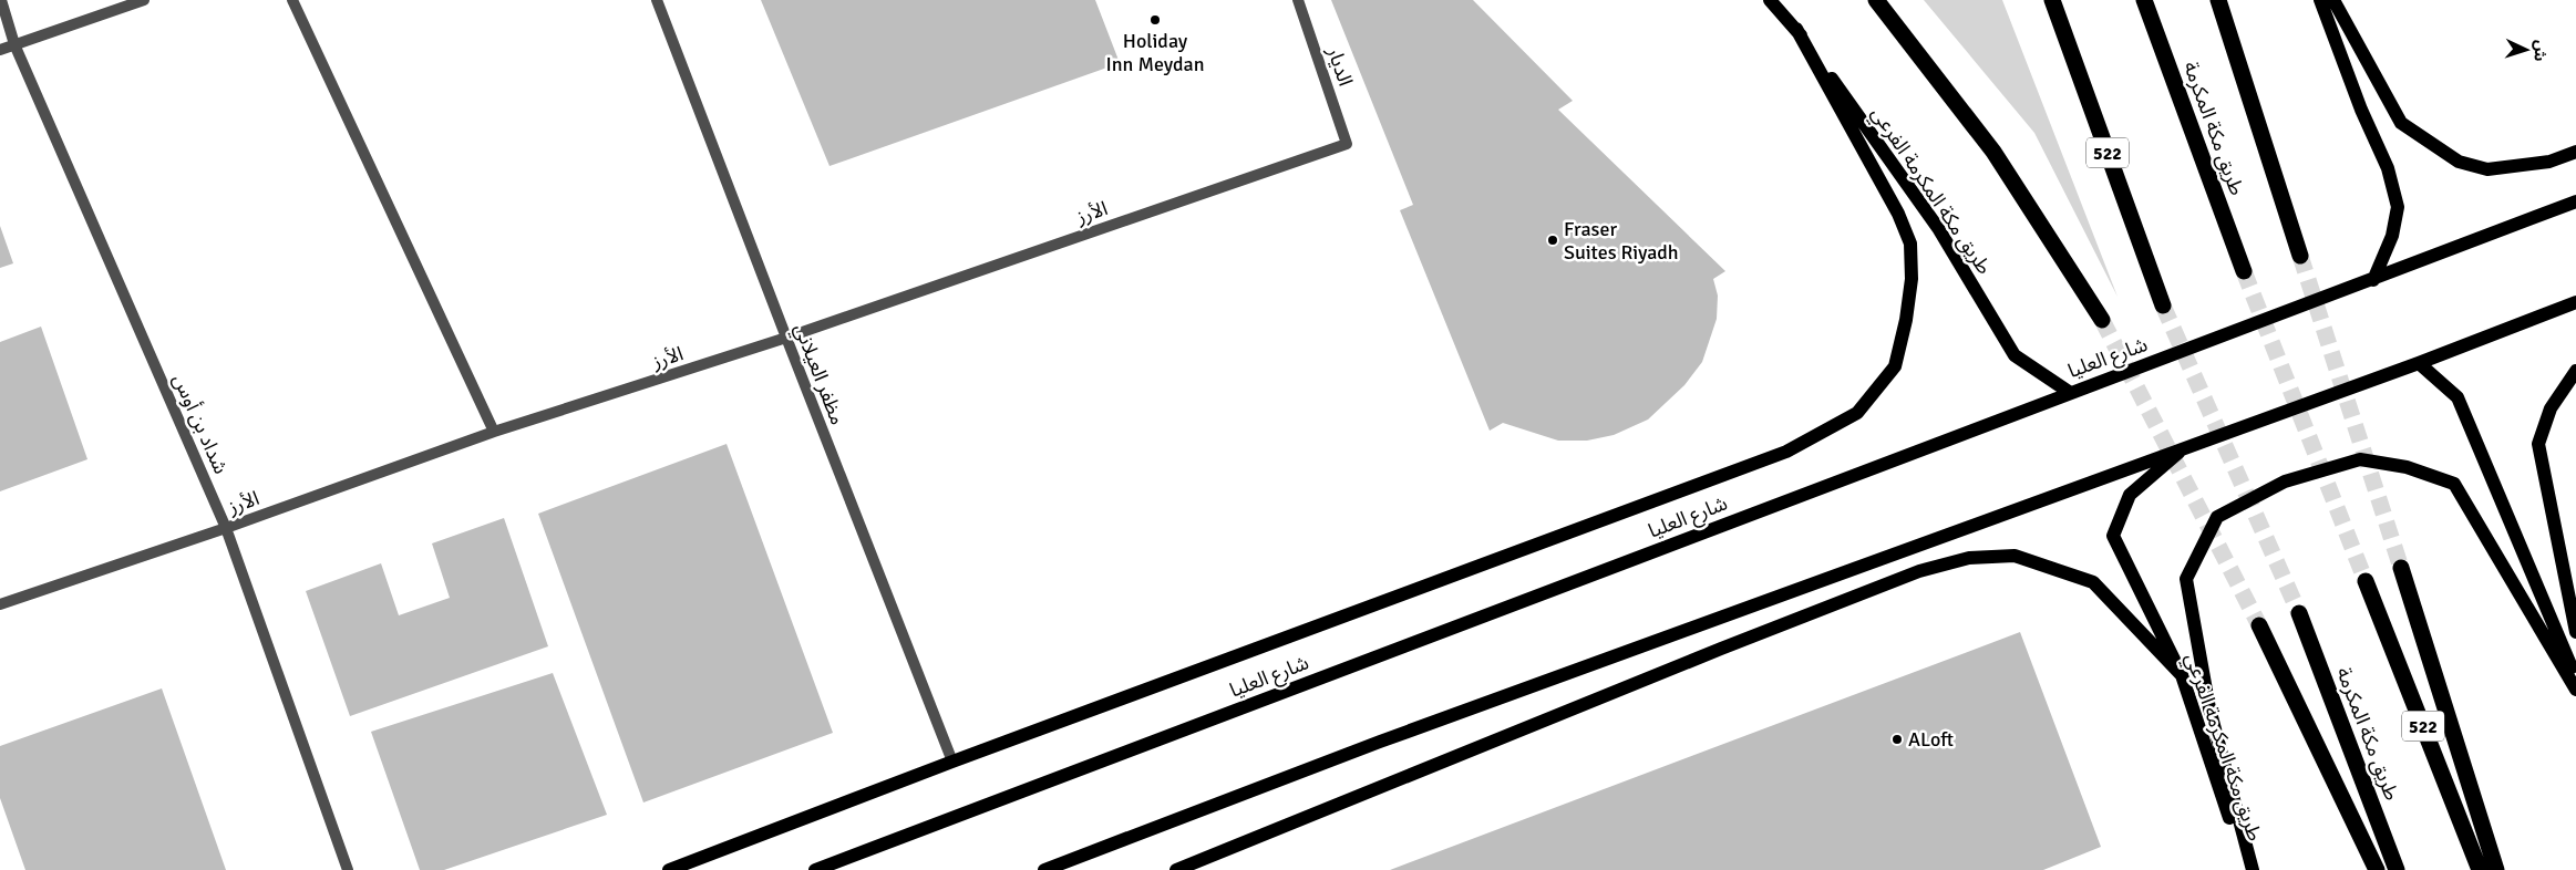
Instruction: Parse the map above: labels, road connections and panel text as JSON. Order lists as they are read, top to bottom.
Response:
{
  "streets": {
    "highway": ["طريق مكة المكرمة", "522"],
    "main road": ["طريق مكة المكرمة الفرعي", "شارع العليا"],
    "street": [
      "الديار",
      "الأرز",
      "مظفر العيلاني",
      "شداد بن أوس"
    ]
  },
  "crossings": [
    ["الديار", "الأرز"],
    ["طريق مكة المكرمة الفرعي", "شارع العليا"],
    ["الأرز", "مظفر العيلاني"],
    ["الأرز", "شداد بن أوس"]
  ],
  "places": ["Holiday Inn Meydan", "Fraser Suites Riyadh", "ALoft"],
  "north": "right"
}
